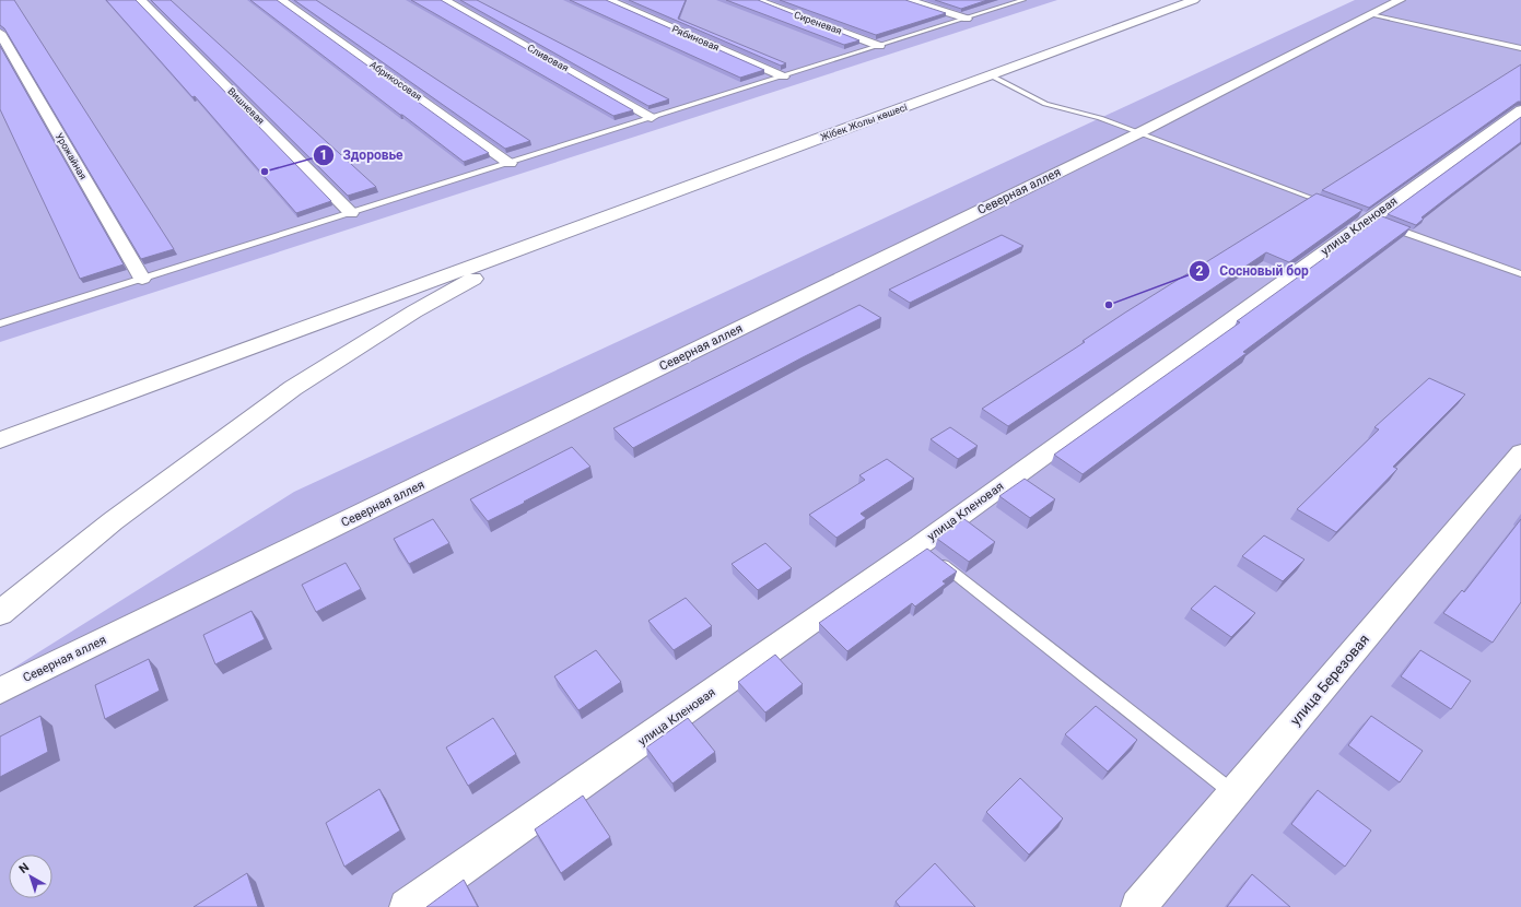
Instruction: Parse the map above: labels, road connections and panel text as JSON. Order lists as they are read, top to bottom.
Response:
{
  "streets": {
    "highway": ["Жібек Жолы көшесі"],
    "street": [
      "Сиреневая",
      "Рябиновая",
      "Сливовая",
      "Абрикосовая",
      "Вишневая",
      "Урожайная",
      "Северная аллея",
      "улица Кленовая",
      "улица Березовая"
    ]
  },
  "places": ["Здоровье", "Сосновый бор"],
  "north": "top left"
}
